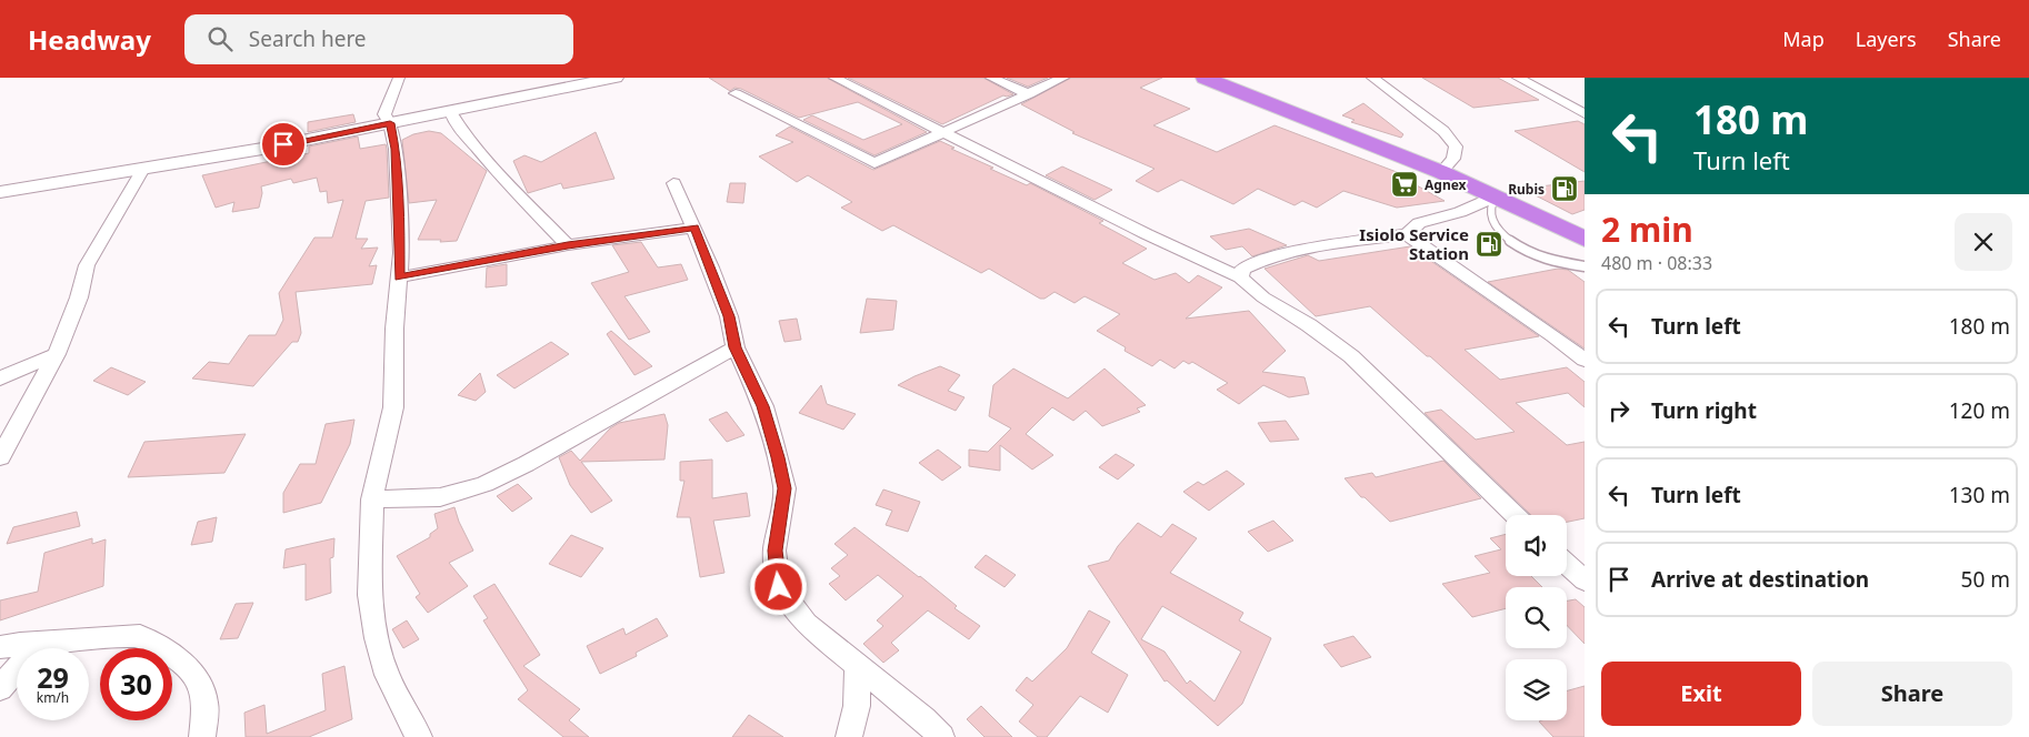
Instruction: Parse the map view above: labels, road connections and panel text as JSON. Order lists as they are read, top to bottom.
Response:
{
  "places": {
    "supermarket": ["Agnex"],
    "fuel station": ["Rubis", "Isiolo Service Station"]
  },
  "page": {
    "header": "Headway",
    "search": "Search here",
    "nav": ["Map", "Layers", "Share"],
    "turn": ["180 m", "Turn left"],
    "heading": ["2 min", "480 m · 08:33"],
    "list": [
      {
        "name": "Turn left",
        "value": "180 m"
      },
      {
        "name": "Turn right",
        "value": "120 m"
      },
      {
        "name": "Turn left",
        "value": "130 m"
      },
      {
        "name": "Arrive at destination",
        "value": "50 m"
      }
    ],
    "speed": "29 km/h",
    "limit": "30",
    "buttons": ["Exit", "Share"]
  }
}
